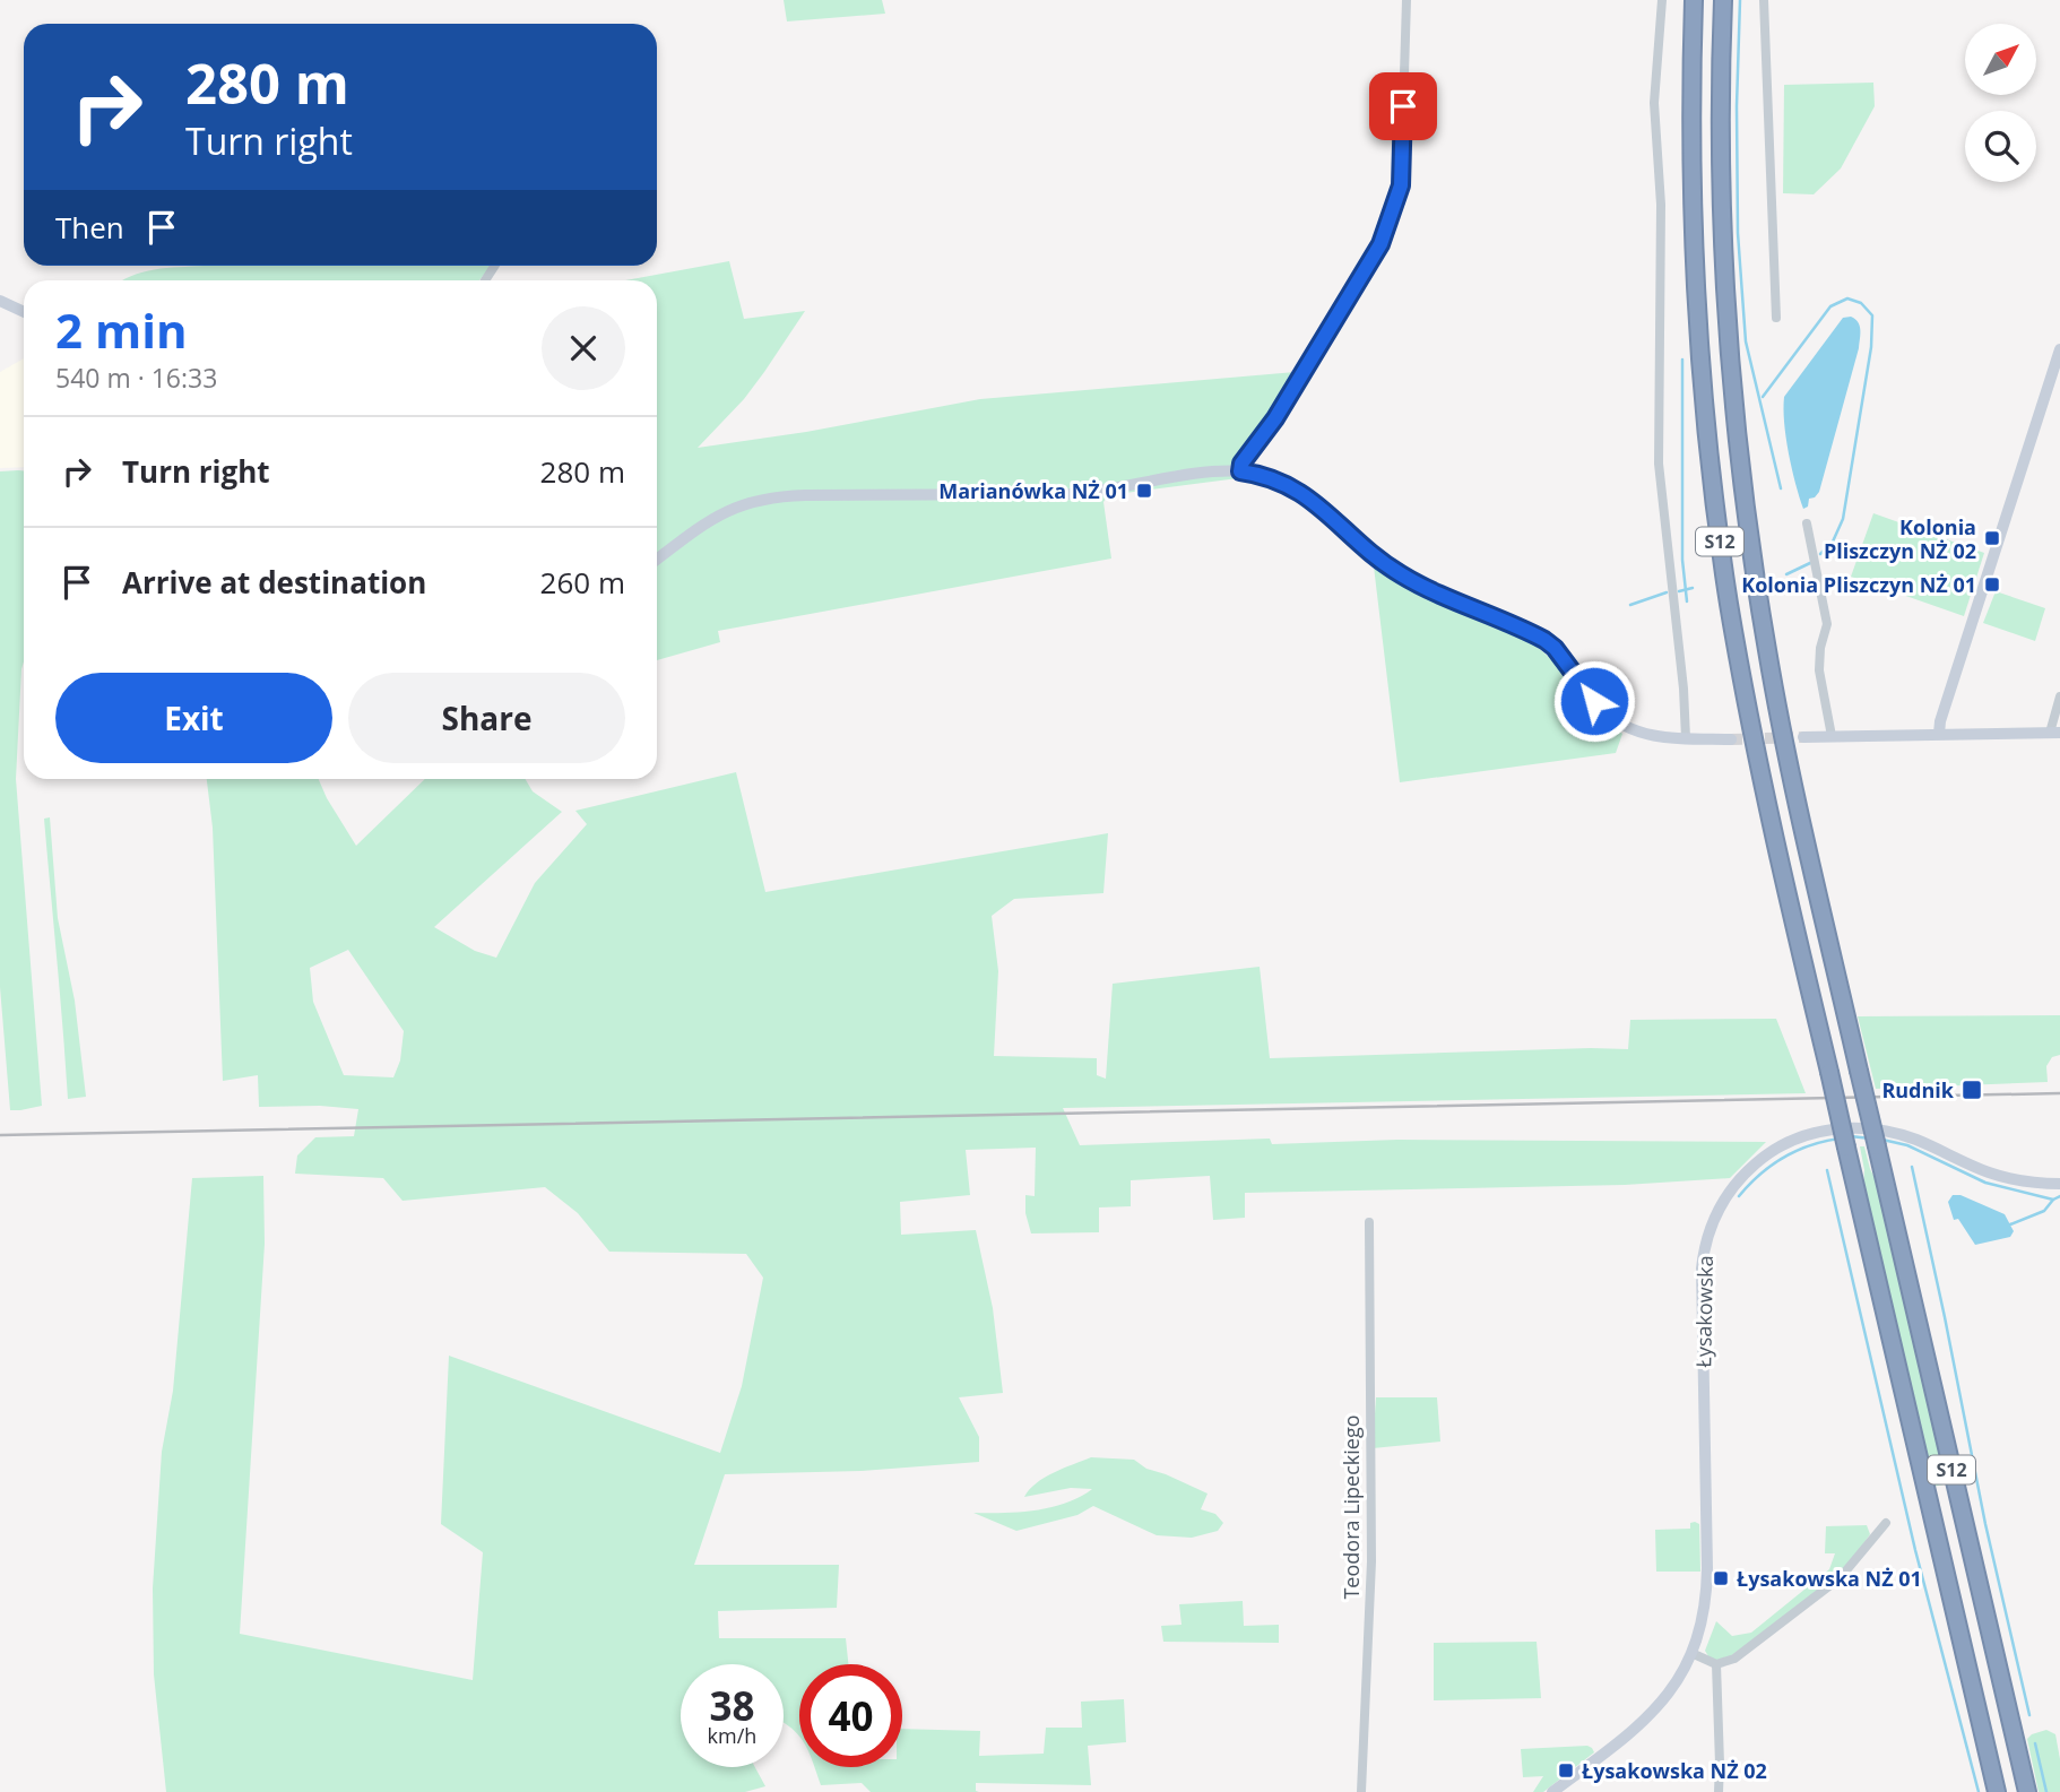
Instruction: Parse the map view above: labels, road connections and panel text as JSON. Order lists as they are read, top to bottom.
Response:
{
  "streets": {
    "highway": ["S12"],
    "street": ["Łysakowska", "Teodora Lipeckiego"]
  },
  "places": {
    "transit": [
      "Marianówka NŻ 01",
      "Kolonia Pliszczyn NŻ 02",
      "Kolonia Pliszczyn NŻ 01",
      "Rudnik",
      "Łysakowska NŻ 01",
      "Łysakowska NŻ 02"
    ]
  },
  "north": "top right",
  "page": {
    "turn": ["280 m", "Turn right"],
    "then": "Then",
    "heading": ["2 min", "540 m · 16:33"],
    "list": [
      {
        "name": "Turn right",
        "value": "280 m"
      },
      {
        "name": "Arrive at destination",
        "value": "260 m"
      }
    ],
    "buttons": ["Exit", "Share"],
    "speed": "38 km/h",
    "limit": "40"
  }
}
